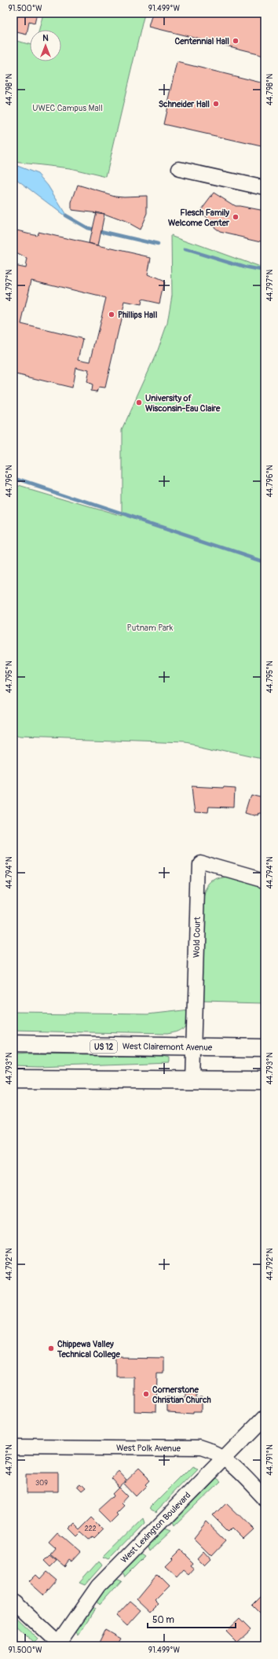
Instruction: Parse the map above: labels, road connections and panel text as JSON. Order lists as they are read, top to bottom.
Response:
{
  "streets": {
    "main road": ["US 12", "West Clairemont Avenue"],
    "street": ["Wold Court", "West Polk Avenue", "West Lexington Boulevard"]
  },
  "crossings": [
    ["Wold Court", "West Clairemont Avenue"],
    ["West Polk Avenue", "West Lexington Boulevard"]
  ],
  "parks": ["UWEC Campus Mall", "Putnam Park"],
  "places": [
    "Centennial Hall",
    "Schneider Hall",
    "Flesch Family Welcome Center",
    "Phillips Hall",
    "University of Wisconsin-Eau Claire",
    "Chippewa Valley Technical College",
    "Cornerstone Christian Church"
  ],
  "house_numbers": ["309", "222"],
  "scale_bar": "50 m",
  "north": "top",
  "coordinates": [
    "91.500°W",
    "91.499°W",
    "44.798°N",
    "44.797°N",
    "44.796°N",
    "44.795°N",
    "44.794°N",
    "44.793°N",
    "44.792°N",
    "44.791°N"
  ]
}
